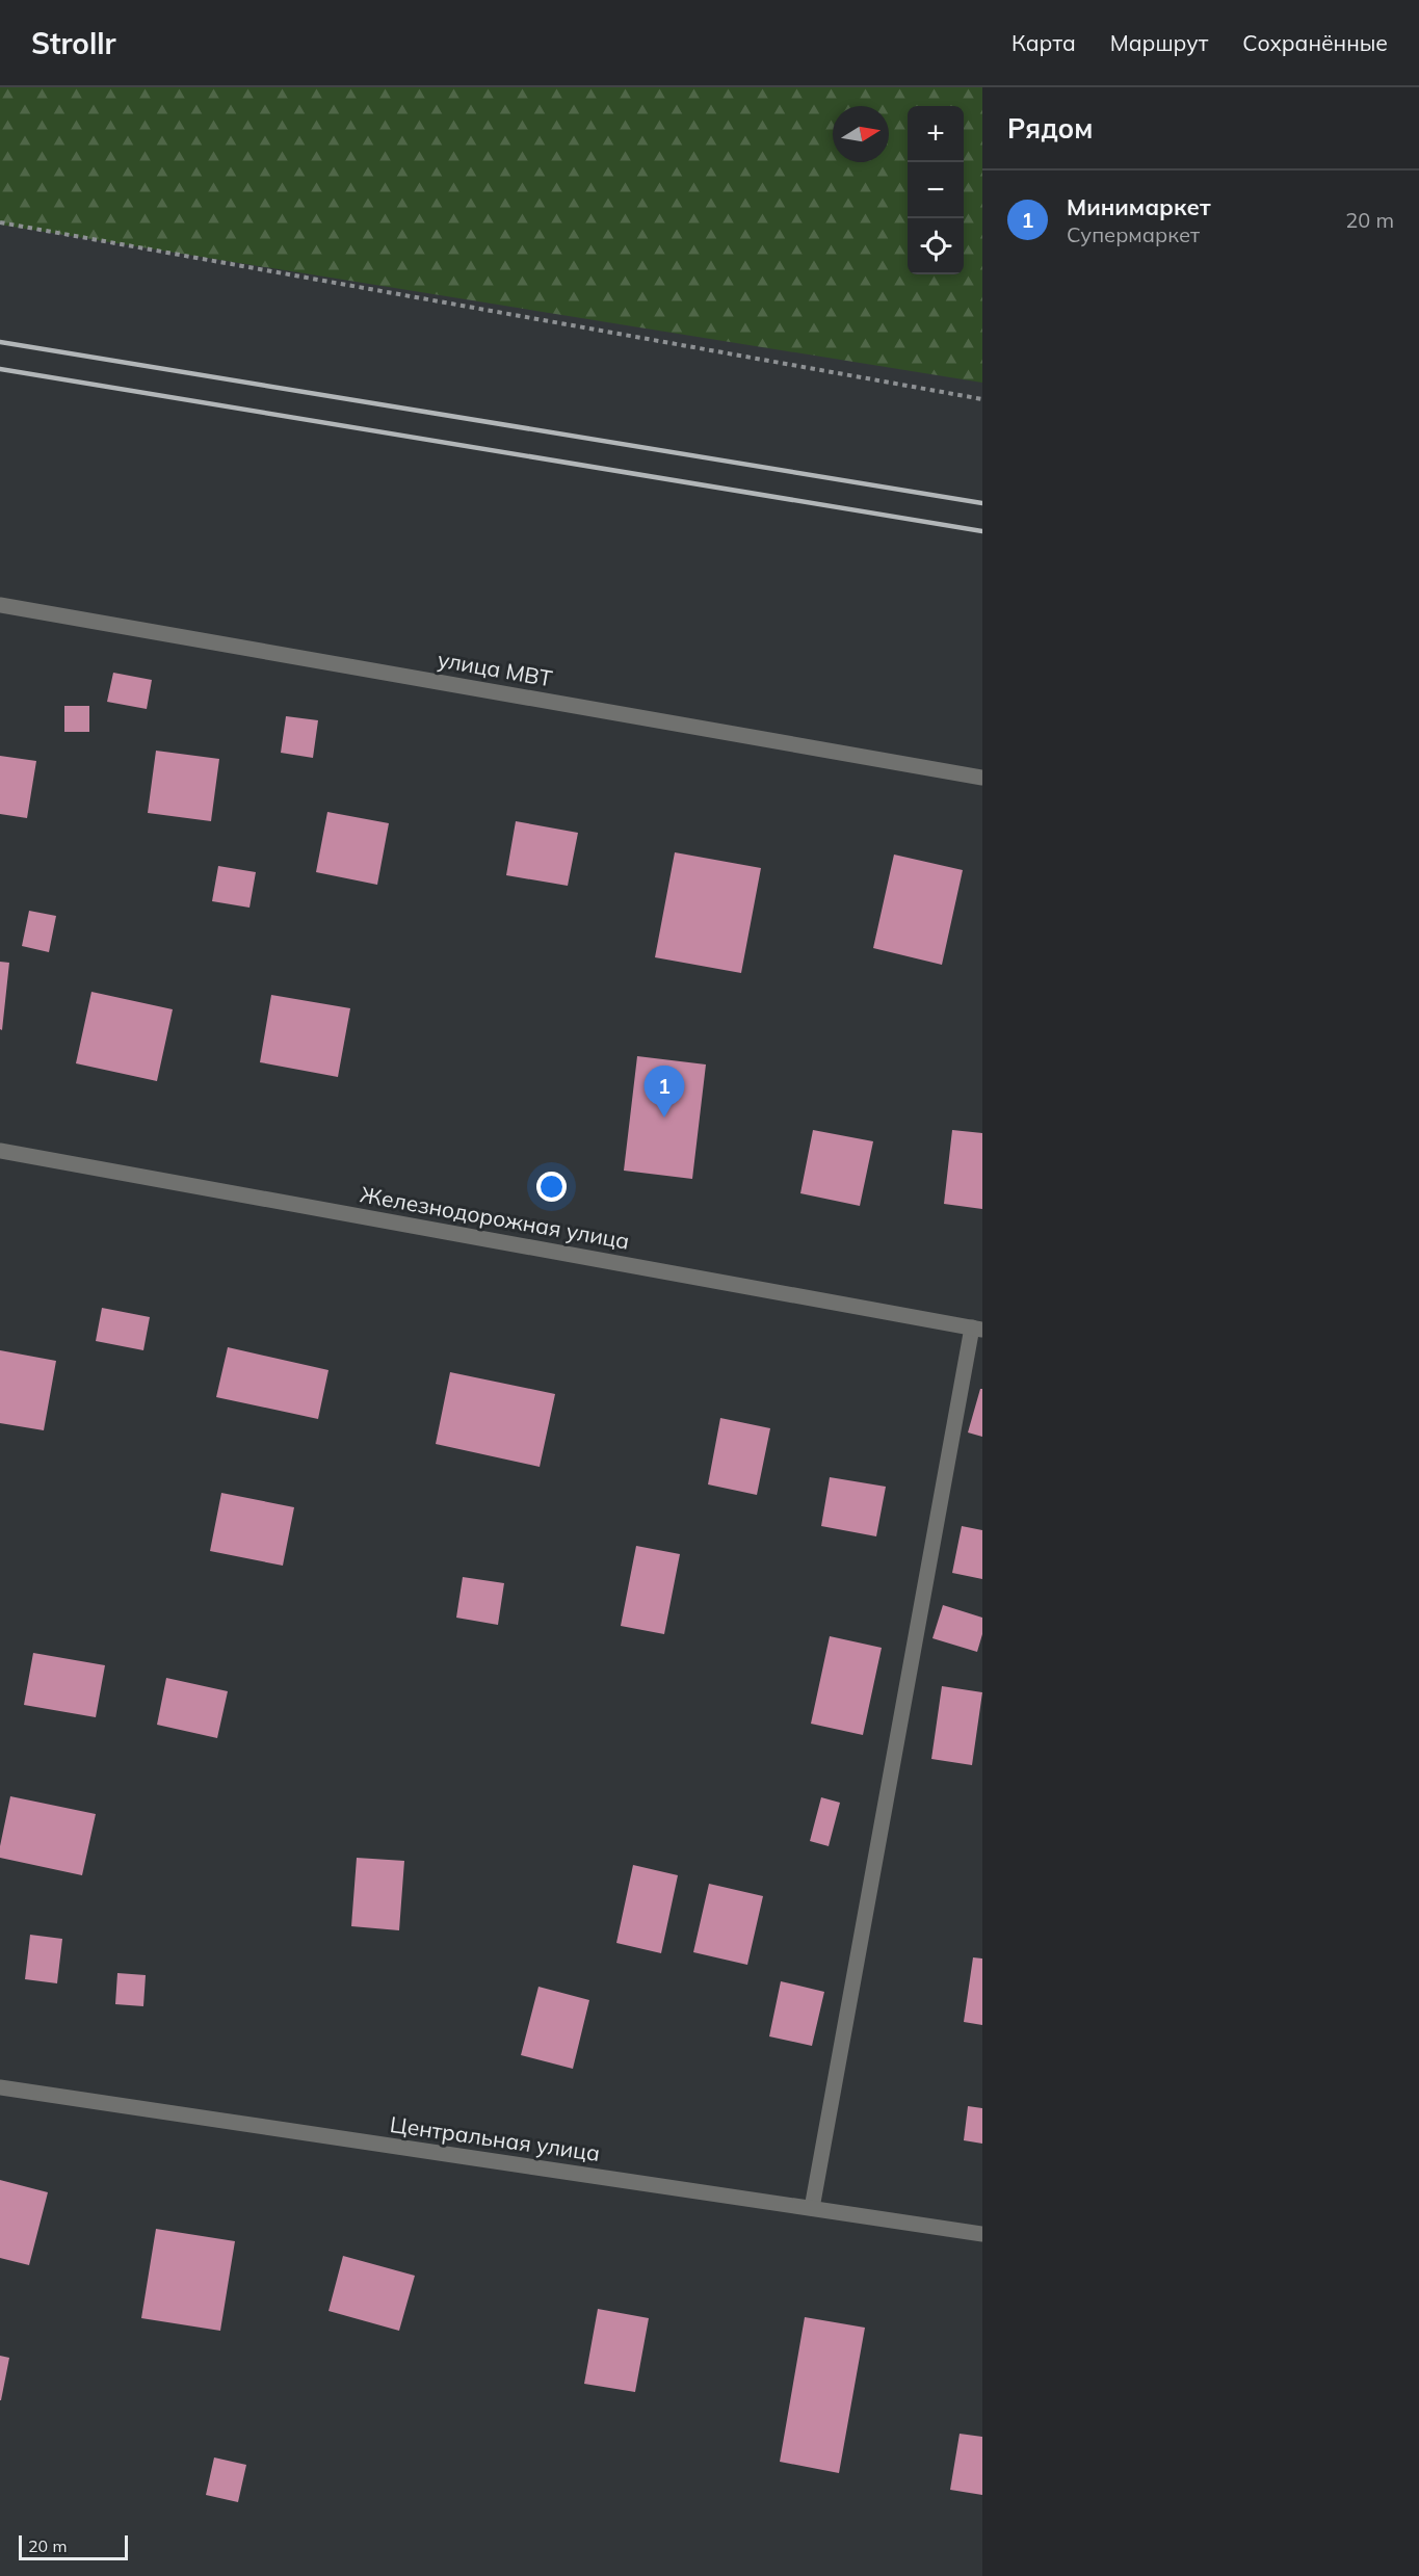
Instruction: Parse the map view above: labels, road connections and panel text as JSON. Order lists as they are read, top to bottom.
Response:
{
  "streets": {
    "street": ["улица МВТ", "Железнодорожная улица", "Центральная улица"]
  },
  "scale_bar": "20 m",
  "north": "right",
  "page": {
    "header": "Strollr",
    "nav": ["Карта", "Маршрут", "Сохранённые"],
    "heading": "Рядом",
    "map_buttons": ["+", "−"],
    "list": [
      {
        "mark": "1",
        "name": "Минимаркет",
        "note": "Супермаркет",
        "value": "20 m"
      }
    ],
    "pins": "1",
    "scale": "20 m"
  }
}
